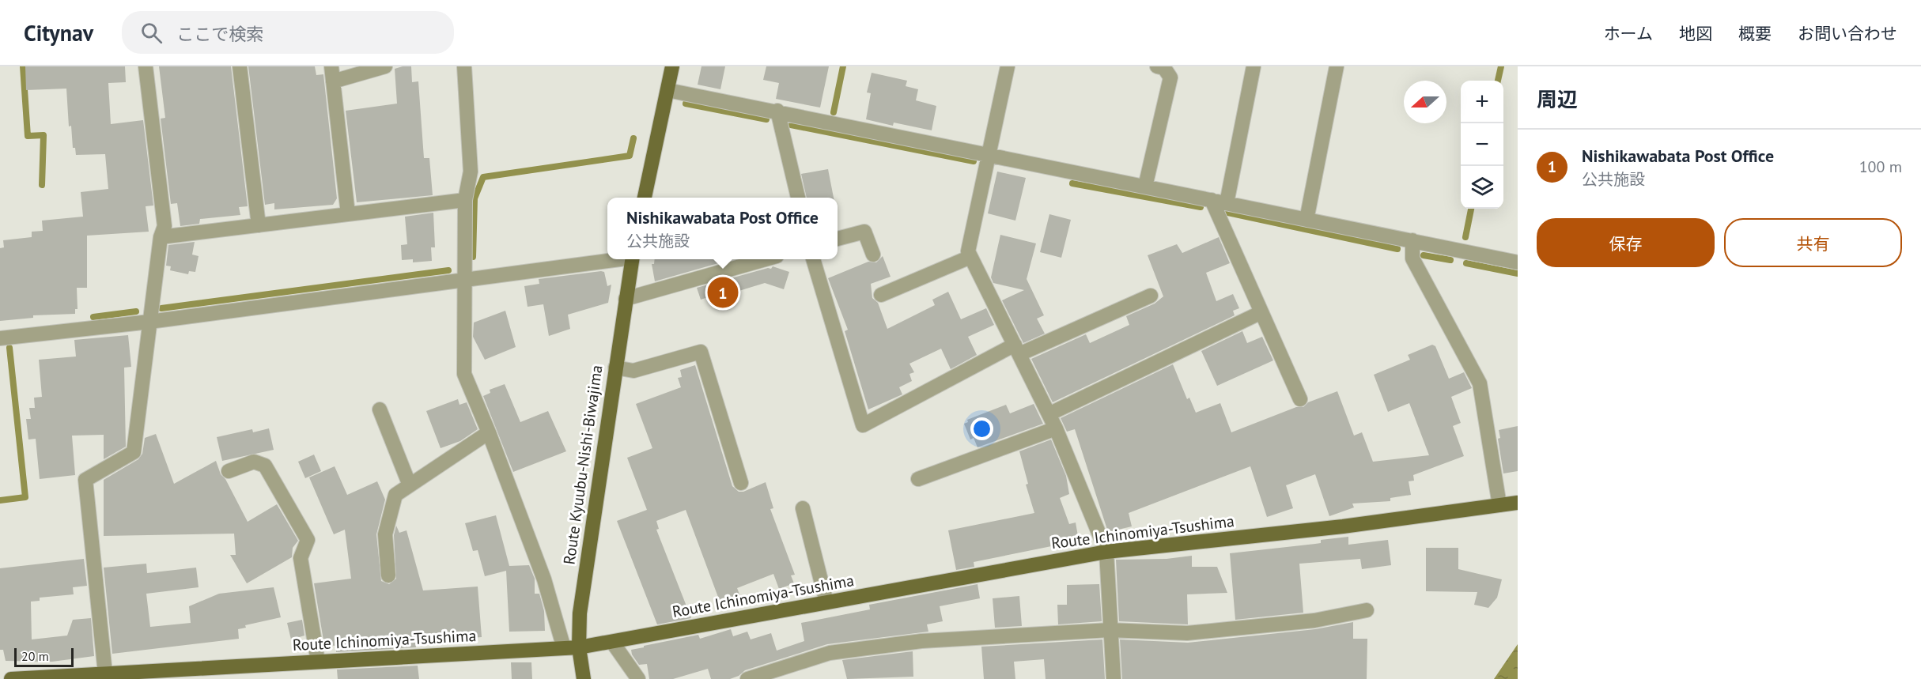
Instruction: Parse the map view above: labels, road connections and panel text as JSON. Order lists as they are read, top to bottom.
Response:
{
  "streets": {
    "main road": ["Route Kyuubu-Nishi-Biwajima", "Route Ichinomiya-Tsushima"]
  },
  "crossings": [
    ["Route Kyuubu-Nishi-Biwajima", "Route Ichinomiya-Tsushima"]
  ],
  "scale_bar": "20 m",
  "north": "left",
  "page": {
    "header": "Citynav",
    "search": "ここで検索",
    "nav": [
      "ホーム",
      "地図",
      "概要",
      "お問い合わせ"
    ],
    "heading": "周辺",
    "map_buttons": ["+", "−"],
    "list": [
      {
        "mark": "1",
        "name": "Nishikawabata Post Office",
        "note": "公共施設",
        "value": "100 m"
      }
    ],
    "popup": ["Nishikawabata Post Office", "公共施設"],
    "buttons": ["保存", "共有"],
    "pins": "1",
    "scale": "20 m"
  }
}
